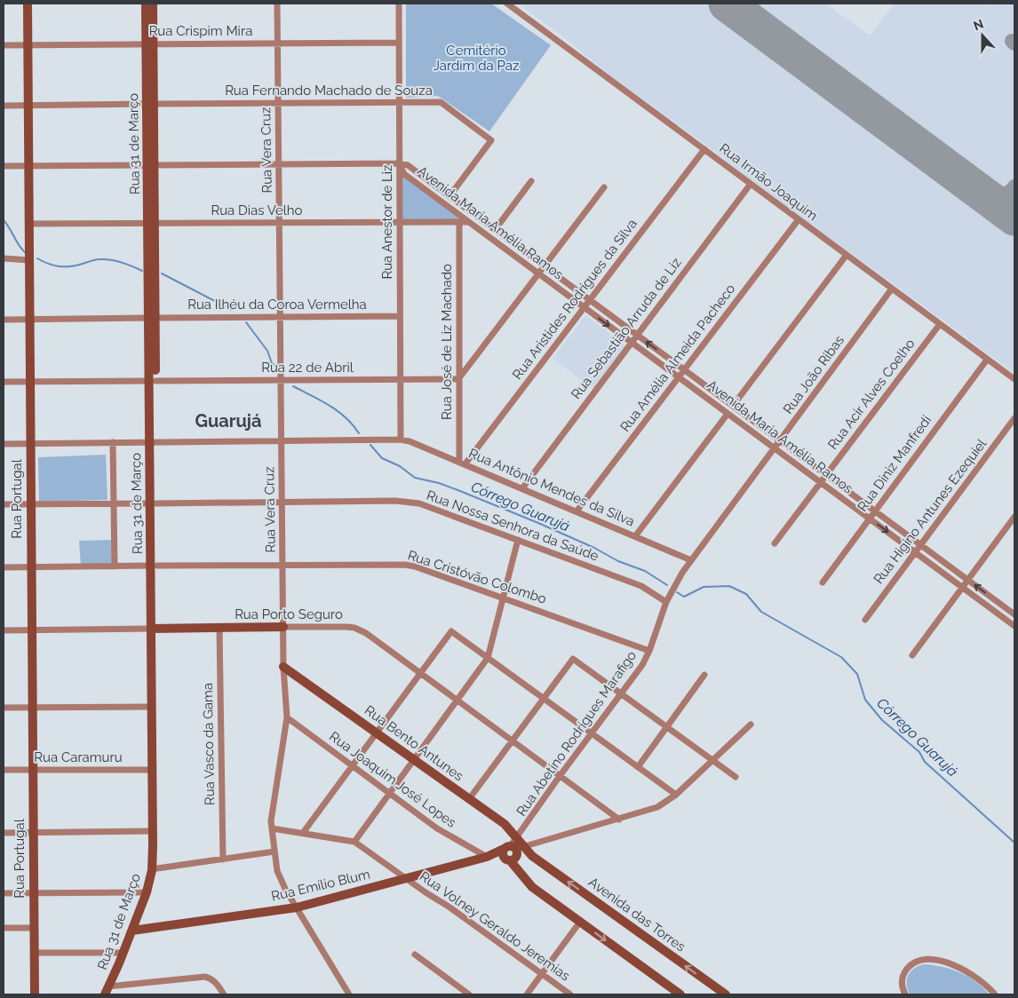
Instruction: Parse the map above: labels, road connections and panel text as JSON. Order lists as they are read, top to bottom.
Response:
{
  "streets": {
    "main road": [
      "Rua 31 de Março",
      "Rua Portugal",
      "Rua Porto Seguro",
      "Rua Bento Antunes",
      "Rua Emílio Blum",
      "Avenida das Torres"
    ],
    "street": [
      "Rua Crispim Mira",
      "Rua Fernando Machado de Souza",
      "Rua Vera Cruz",
      "Rua Irmão Joaquim",
      "Rua Dias Velho",
      "Rua Anestor de Liz",
      "Avenida Maria Amélia Ramos",
      "Rua Aristides Rodrigues da Silva",
      "Rua Ilhéu da Coroa Vermelha",
      "Rua Sebastião Arruda de Liz",
      "Rua José de Liz Machado",
      "Rua Amélia Almeida Pacheco",
      "Rua 22 de Abril",
      "Rua João Ribas",
      "Rua Acir Alves Coelho",
      "Rua Diniz Manfredi",
      "Rua Antônio Mendes da Silva",
      "Rua Higino Antunes Ezequiel",
      "Rua Nossa Senhora da Saúde",
      "Rua Cristóvão Colombo",
      "Rua Abetino Rodrigues Marafigo",
      "Rua Vasco da Gama",
      "Rua Caramuru",
      "Rua Joaquim José Lopes",
      "Rua Volney Geraldo Jeremias"
    ]
  },
  "crossings": [
    ["Rua Crispim Mira", "Rua 31 de Março"],
    ["Rua Crispim Mira", "Rua Vera Cruz"],
    ["Rua Crispim Mira", "Rua Anestor de Liz"],
    ["Rua Crispim Mira", "Rua Portugal"],
    ["Rua Fernando Machado de Souza", "Rua 31 de Março"],
    ["Rua Fernando Machado de Souza", "Rua Vera Cruz"],
    ["Rua Fernando Machado de Souza", "Rua Anestor de Liz"],
    ["Rua Fernando Machado de Souza", "Avenida Maria Amélia Ramos"],
    ["Rua Fernando Machado de Souza", "Rua Portugal"],
    ["Rua 31 de Março", "Rua Dias Velho"],
    ["Rua 31 de Março", "Rua Ilhéu da Coroa Vermelha"],
    ["Rua 31 de Março", "Rua 22 de Abril"],
    ["Rua 31 de Março", "Rua Antônio Mendes da Silva"],
    ["Rua 31 de Março", "Rua Nossa Senhora da Saúde"],
    ["Rua 31 de Março", "Rua Cristóvão Colombo"],
    ["Rua 31 de Março", "Rua Porto Seguro"],
    ["Rua 31 de Março", "Rua Caramuru"],
    ["Rua 31 de Março", "Rua Emílio Blum"],
    ["Rua Vera Cruz", "Rua Dias Velho"],
    ["Rua Vera Cruz", "Rua Ilhéu da Coroa Vermelha"],
    ["Rua Vera Cruz", "Rua 22 de Abril"],
    ["Rua Vera Cruz", "Rua Antônio Mendes da Silva"],
    ["Rua Vera Cruz", "Rua Nossa Senhora da Saúde"],
    ["Rua Vera Cruz", "Rua Cristóvão Colombo"],
    ["Rua Vera Cruz", "Rua Porto Seguro"],
    ["Rua Vera Cruz", "Rua Bento Antunes"],
    ["Rua Vera Cruz", "Rua Joaquim José Lopes"],
    ["Rua Vera Cruz", "Rua Emílio Blum"],
    ["Rua Irmão Joaquim", "Rua Aristides Rodrigues da Silva"],
    ["Rua Irmão Joaquim", "Rua Sebastião Arruda de Liz"],
    ["Rua Irmão Joaquim", "Rua Amélia Almeida Pacheco"],
    ["Rua Irmão Joaquim", "Rua João Ribas"],
    ["Rua Irmão Joaquim", "Rua Acir Alves Coelho"],
    ["Rua Irmão Joaquim", "Rua Diniz Manfredi"],
    ["Rua Dias Velho", "Rua Anestor de Liz"],
    ["Rua Dias Velho", "Avenida Maria Amélia Ramos"],
    ["Rua Dias Velho", "Rua José de Liz Machado"],
    ["Rua Dias Velho", "Rua Portugal"],
    ["Rua Anestor de Liz", "Avenida Maria Amélia Ramos"],
    ["Rua Anestor de Liz", "Rua Ilhéu da Coroa Vermelha"],
    ["Rua Anestor de Liz", "Rua 22 de Abril"],
    ["Rua Anestor de Liz", "Rua Antônio Mendes da Silva"],
    ["Avenida Maria Amélia Ramos", "Rua Aristides Rodrigues da Silva"],
    ["Avenida Maria Amélia Ramos", "Rua Sebastião Arruda de Liz"],
    ["Avenida Maria Amélia Ramos", "Rua Amélia Almeida Pacheco"],
    ["Avenida Maria Amélia Ramos", "Rua João Ribas"],
    ["Avenida Maria Amélia Ramos", "Rua Acir Alves Coelho"],
    ["Avenida Maria Amélia Ramos", "Rua Diniz Manfredi"],
    ["Avenida Maria Amélia Ramos", "Rua Higino Antunes Ezequiel"],
    ["Rua Aristides Rodrigues da Silva", "Rua José de Liz Machado"],
    ["Rua Aristides Rodrigues da Silva", "Rua Antônio Mendes da Silva"],
    ["Rua Ilhéu da Coroa Vermelha", "Rua Portugal"],
    ["Rua Sebastião Arruda de Liz", "Rua Antônio Mendes da Silva"],
    ["Rua José de Liz Machado", "Rua 22 de Abril"],
    ["Rua José de Liz Machado", "Rua Antônio Mendes da Silva"],
    ["Rua Amélia Almeida Pacheco", "Rua Antônio Mendes da Silva"],
    ["Rua 22 de Abril", "Rua Portugal"],
    ["Rua João Ribas", "Rua Antônio Mendes da Silva"],
    ["Rua João Ribas", "Rua Abetino Rodrigues Marafigo"],
    ["Rua Antônio Mendes da Silva", "Rua Portugal"],
    ["Rua Antônio Mendes da Silva", "Rua Abetino Rodrigues Marafigo"],
    ["Rua Portugal", "Rua Nossa Senhora da Saúde"],
    ["Rua Portugal", "Rua Cristóvão Colombo"],
    ["Rua Portugal", "Rua Porto Seguro"],
    ["Rua Portugal", "Rua Caramuru"],
    ["Rua Nossa Senhora da Saúde", "Rua Abetino Rodrigues Marafigo"],
    ["Rua Cristóvão Colombo", "Rua Abetino Rodrigues Marafigo"],
    ["Rua Porto Seguro", "Rua Abetino Rodrigues Marafigo"],
    ["Rua Porto Seguro", "Rua Vasco da Gama"],
    ["Rua Porto Seguro", "Rua Emílio Blum"],
    ["Rua Abetino Rodrigues Marafigo", "Rua Bento Antunes"],
    ["Rua Bento Antunes", "Rua Emílio Blum"],
    ["Rua Bento Antunes", "Avenida das Torres"],
    ["Rua Joaquim José Lopes", "Rua Emílio Blum"],
    ["Rua Emílio Blum", "Avenida das Torres"],
    ["Rua Emílio Blum", "Rua Volney Geraldo Jeremias"]
  ],
  "districts": ["Guarujá"],
  "water": ["Córrego Guarujá"],
  "parks": ["Cemitério Jardim da Paz"],
  "north": "top"
}
